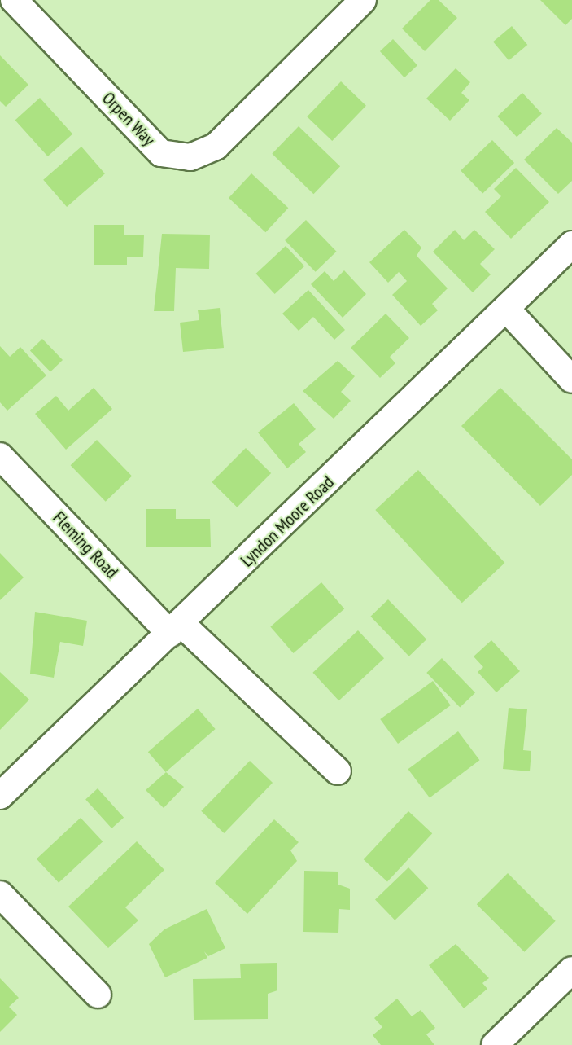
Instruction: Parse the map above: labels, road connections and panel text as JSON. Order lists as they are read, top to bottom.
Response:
{
  "streets": {
    "street": ["Orpen Way", "Lyndon Moore Road", "Fleming Road"]
  },
  "crossings": [
    ["Lyndon Moore Road", "Fleming Road"]
  ]
}
